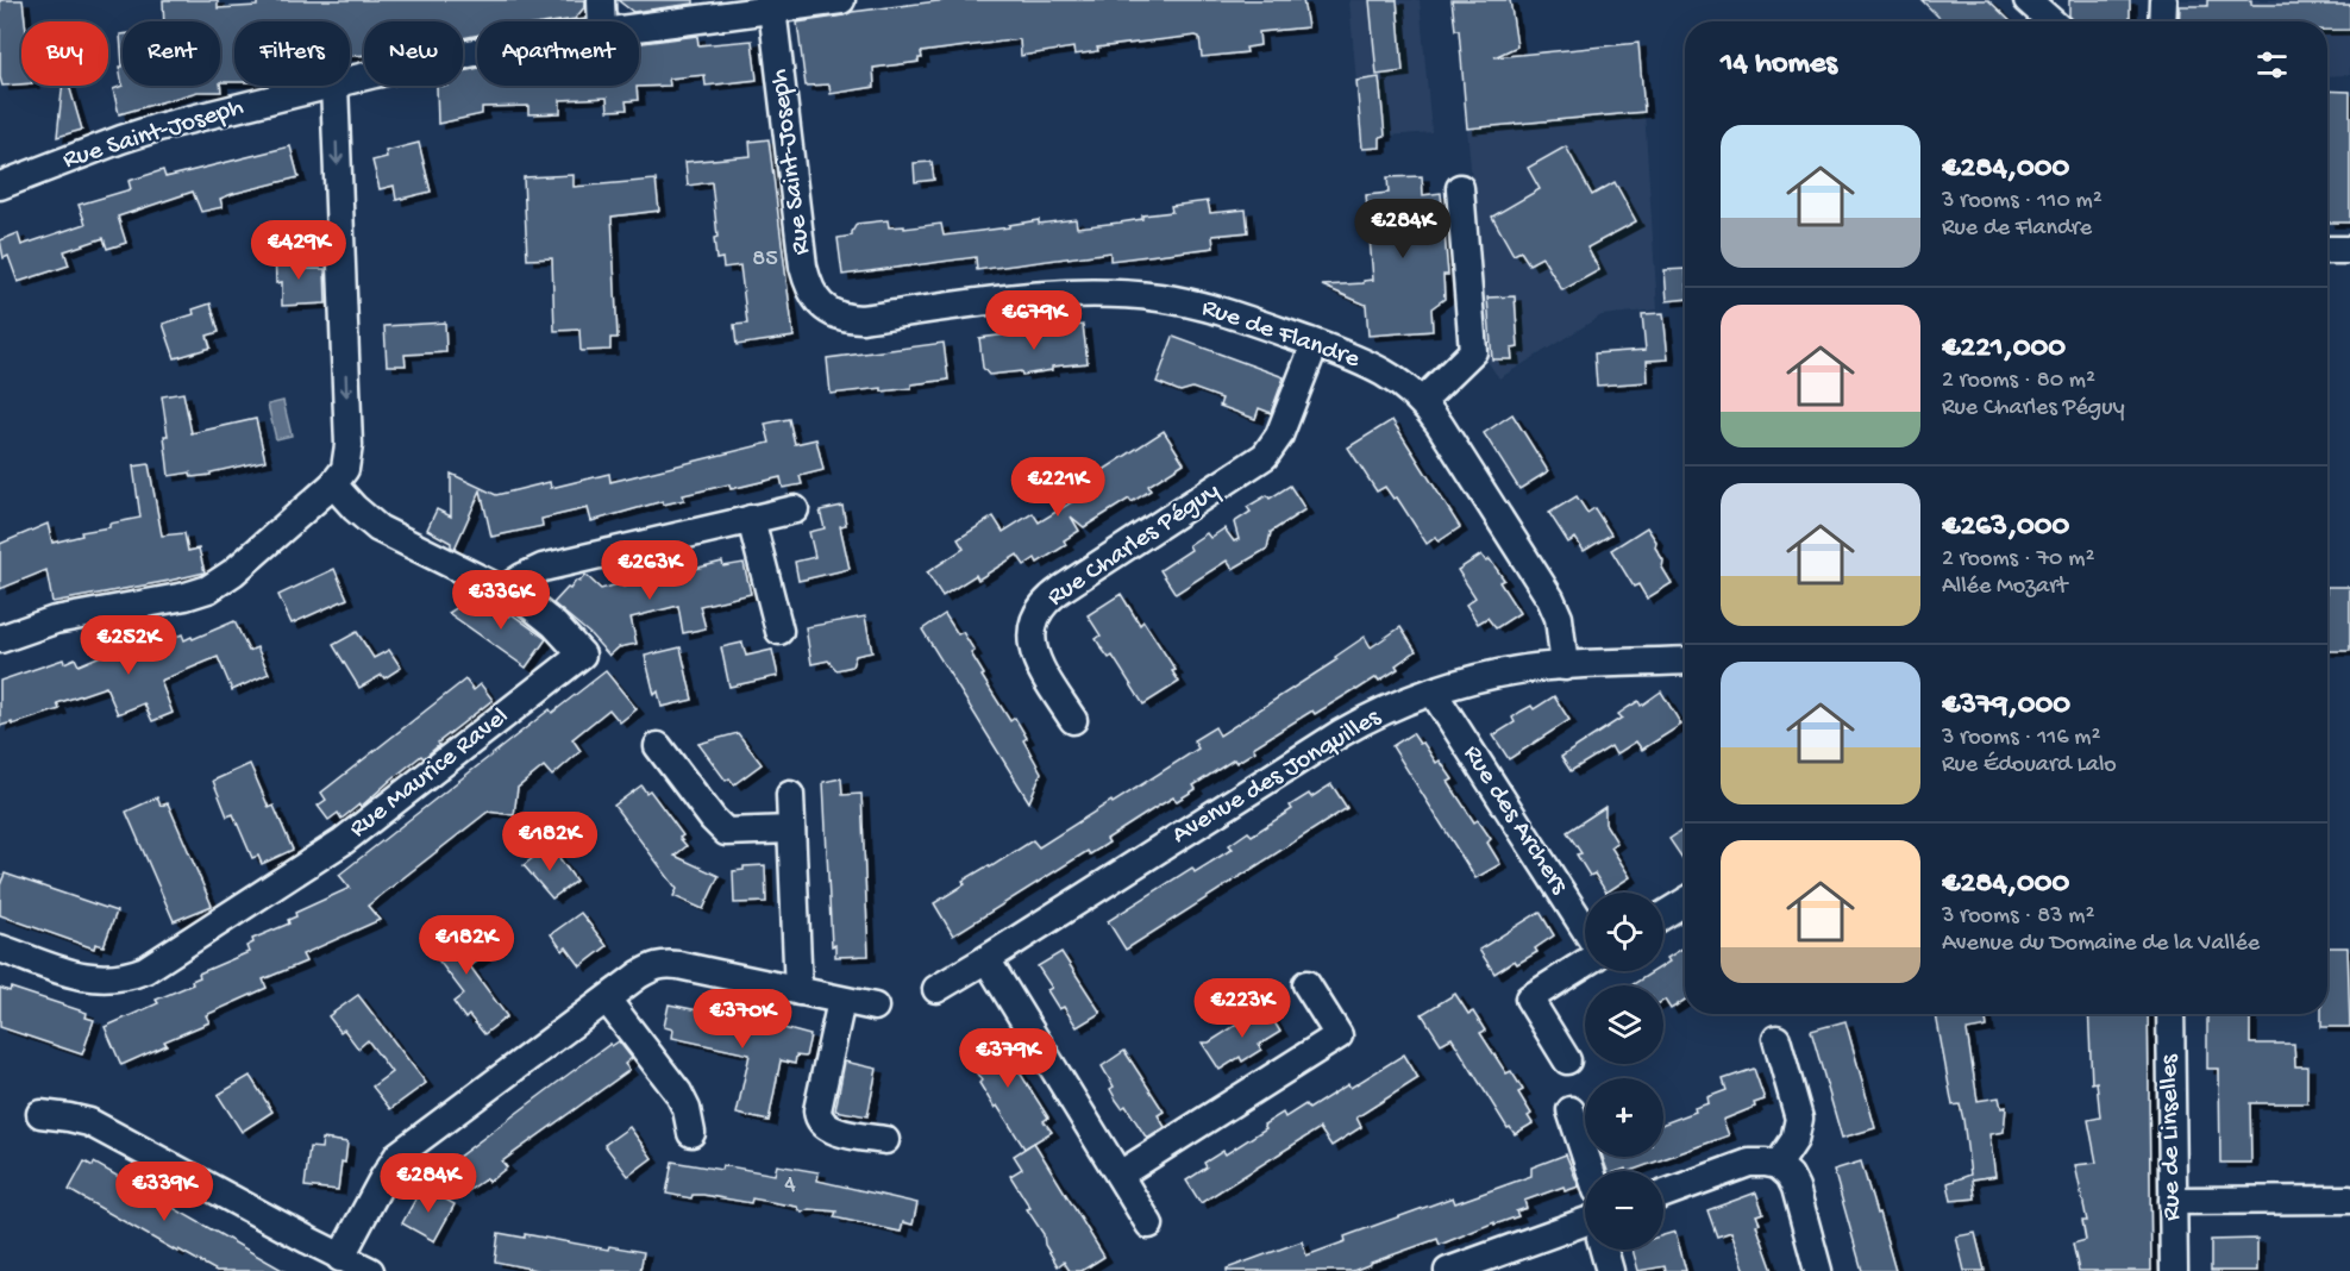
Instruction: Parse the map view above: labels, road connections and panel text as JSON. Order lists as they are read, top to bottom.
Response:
{
  "streets": {
    "street": [
      "Rue Saint-Joseph",
      "Rue de Flandre",
      "Rue Charles Péguy",
      "Rue Maurice Ravel",
      "Avenue des Jonquilles",
      "Rue des Archers",
      "Rue de Linselles"
    ]
  },
  "crossings": [
    ["Rue Saint-Joseph", "Rue de Flandre"],
    ["Rue de Flandre", "Rue Charles Péguy"],
    ["Rue de Flandre", "Avenue des Jonquilles"],
    ["Avenue des Jonquilles", "Rue des Archers"]
  ],
  "house_numbers": ["85", "4"],
  "page": {
    "chip": [
      "Buy",
      "Rent",
      "Filters",
      "New",
      "Apartment"
    ],
    "heading": "14 homes",
    "list": [
      {
        "name": "€284,000",
        "note": "3 rooms · 110 m² · Rue de Flandre"
      },
      {
        "name": "€221,000",
        "note": "2 rooms · 80 m² · Rue Charles Péguy"
      },
      {
        "name": "€263,000",
        "note": "2 rooms · 70 m² · Allée Mozart"
      },
      {
        "name": "€379,000",
        "note": "3 rooms · 116 m² · Rue Édouard Lalo"
      },
      {
        "name": "€284,000",
        "note": "3 rooms · 83 m² · Avenue du Domaine de la Vallée"
      }
    ],
    "price": [
      "€284K",
      "€429K",
      "€679K",
      "€221K",
      "€263K",
      "€336K",
      "€252K",
      "€182K",
      "€182K",
      "€223K",
      "€370K",
      "€379K",
      "€284K",
      "€339K"
    ],
    "map_buttons": ["+", "−"]
  }
}
